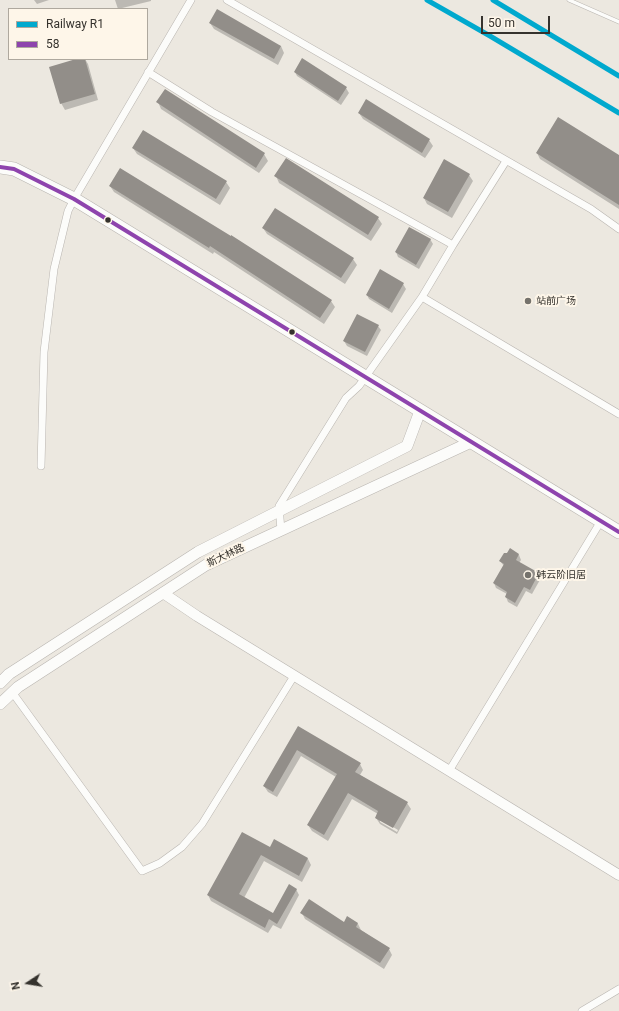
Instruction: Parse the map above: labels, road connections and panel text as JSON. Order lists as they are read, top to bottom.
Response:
{
  "streets": {
    "main road": ["斯大林路"]
  },
  "places": ["站前广场", "韩云阶旧居"],
  "lines": ["rail line R1", "transit line 58"],
  "legend": ["Railway R1", "58"],
  "scale_bar": "50 m",
  "north": "left"
}
